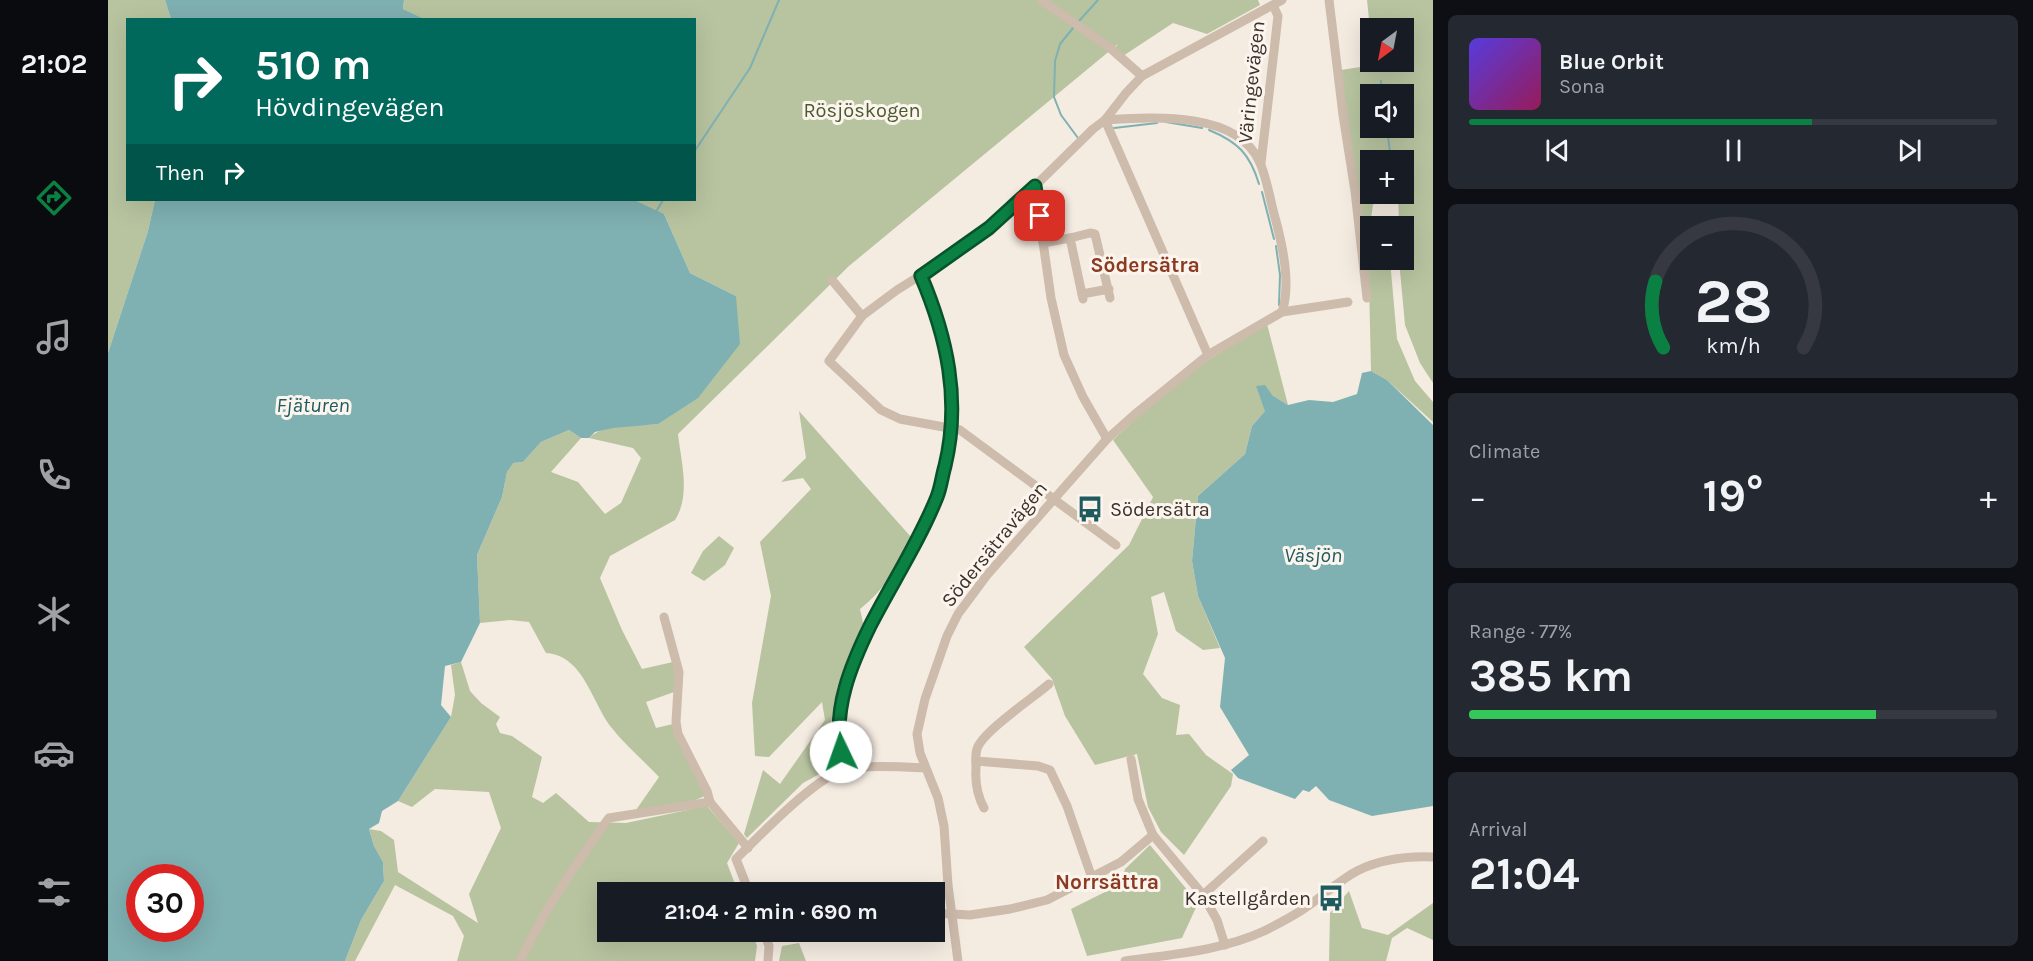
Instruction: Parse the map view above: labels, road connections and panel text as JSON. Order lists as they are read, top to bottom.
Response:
{
  "streets": {
    "street": ["Väringevägen", "Södersätravägen"]
  },
  "districts": ["Södersätra", "Norrsättra"],
  "water": ["Fjäturen", "Väsjön"],
  "parks": ["Rösjöskogen"],
  "places": {
    "bus stop": ["Södersätra", "Kastellgården"]
  },
  "north": "bottom left",
  "page": {
    "tabs": "21:02",
    "map_buttons": ["+", "−"],
    "turn": ["510 m", "Hövdingevägen"],
    "song": ["Blue Orbit", "Sona"],
    "then": "Then",
    "tile": [
      "Climate",
      ["Range · 77%", "385 km"],
      ["Arrival", "21:04"]
    ],
    "heat": ["−", "19°", "+"],
    "limit": "30",
    "trip": "21:04 · 2 min · 690 m",
    "gauge": ["28", "km/h"]
  }
}
